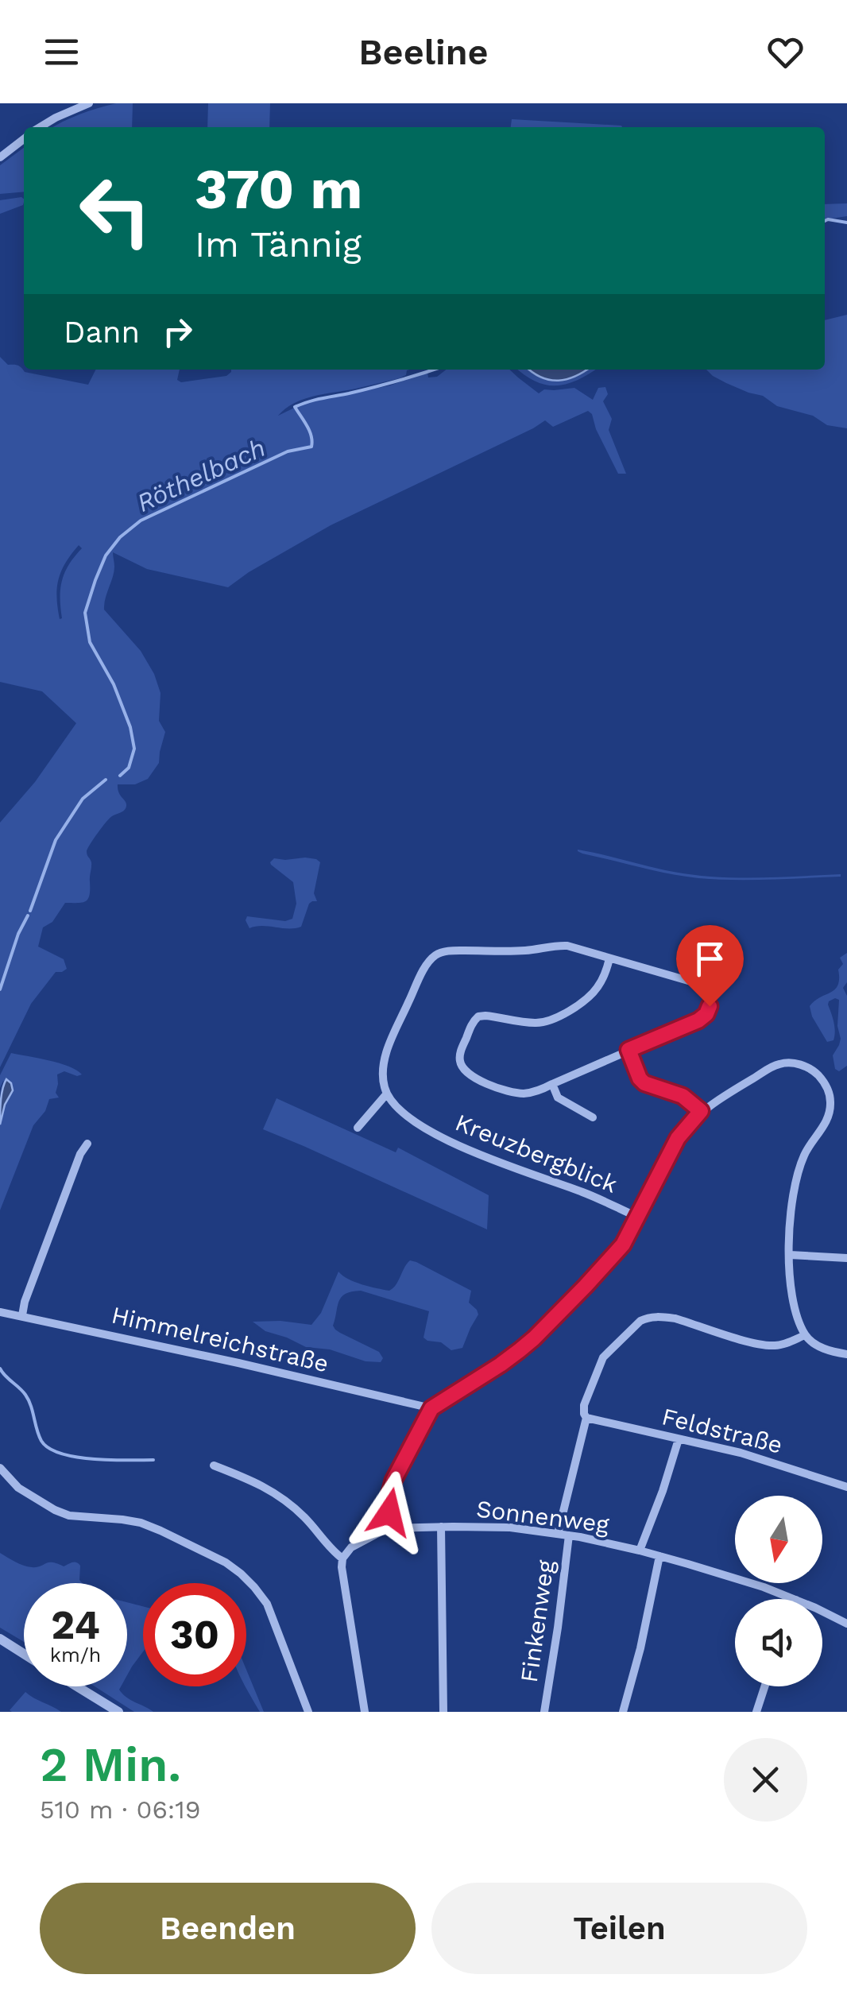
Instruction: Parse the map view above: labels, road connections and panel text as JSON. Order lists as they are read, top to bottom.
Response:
{
  "streets": {
    "street": [
      "Kreuzbergblick",
      "Himmelreichstraße",
      "Feldstraße",
      "Sonnenweg",
      "Finkenweg"
    ]
  },
  "crossings": [
    ["Feldstraße", "Sonnenweg"],
    ["Sonnenweg", "Finkenweg"]
  ],
  "water": ["Röthelbach"],
  "north": "bottom",
  "page": {
    "header": "Beeline",
    "turn": ["370 m", "Im Tännig"],
    "then": "Dann",
    "speed": "24 km/h",
    "limit": "30",
    "heading": ["2 Min.", "510 m · 06:19"],
    "buttons": ["Beenden", "Teilen"]
  }
}
